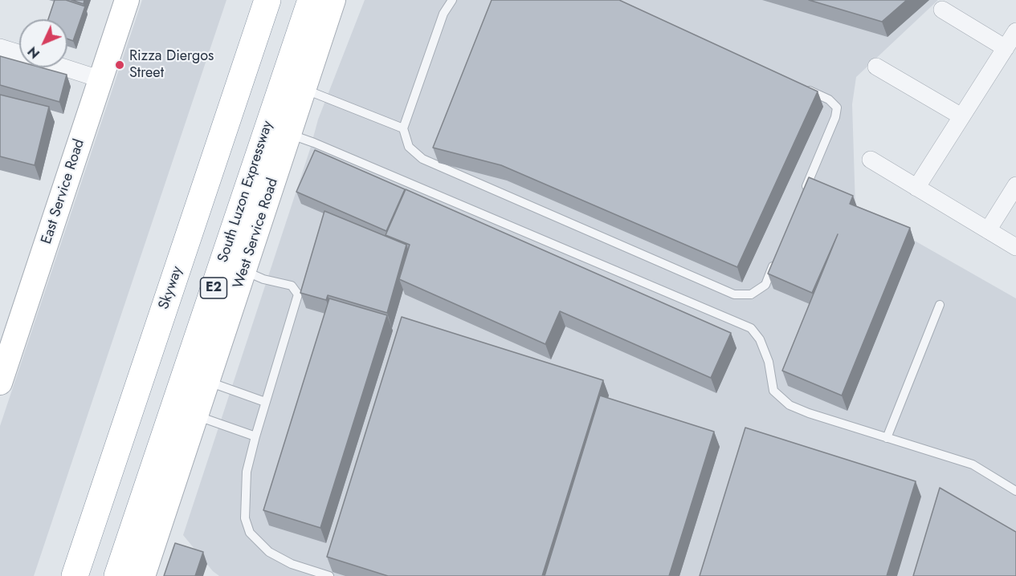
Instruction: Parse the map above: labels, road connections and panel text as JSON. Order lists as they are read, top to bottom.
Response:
{
  "streets": {
    "highway": ["South Luzon Expressway", "Skyway", "E2"],
    "main road": ["East Service Road", "West Service Road"]
  },
  "places": ["Rizza Diergos Street"],
  "north": "bottom left"
}
